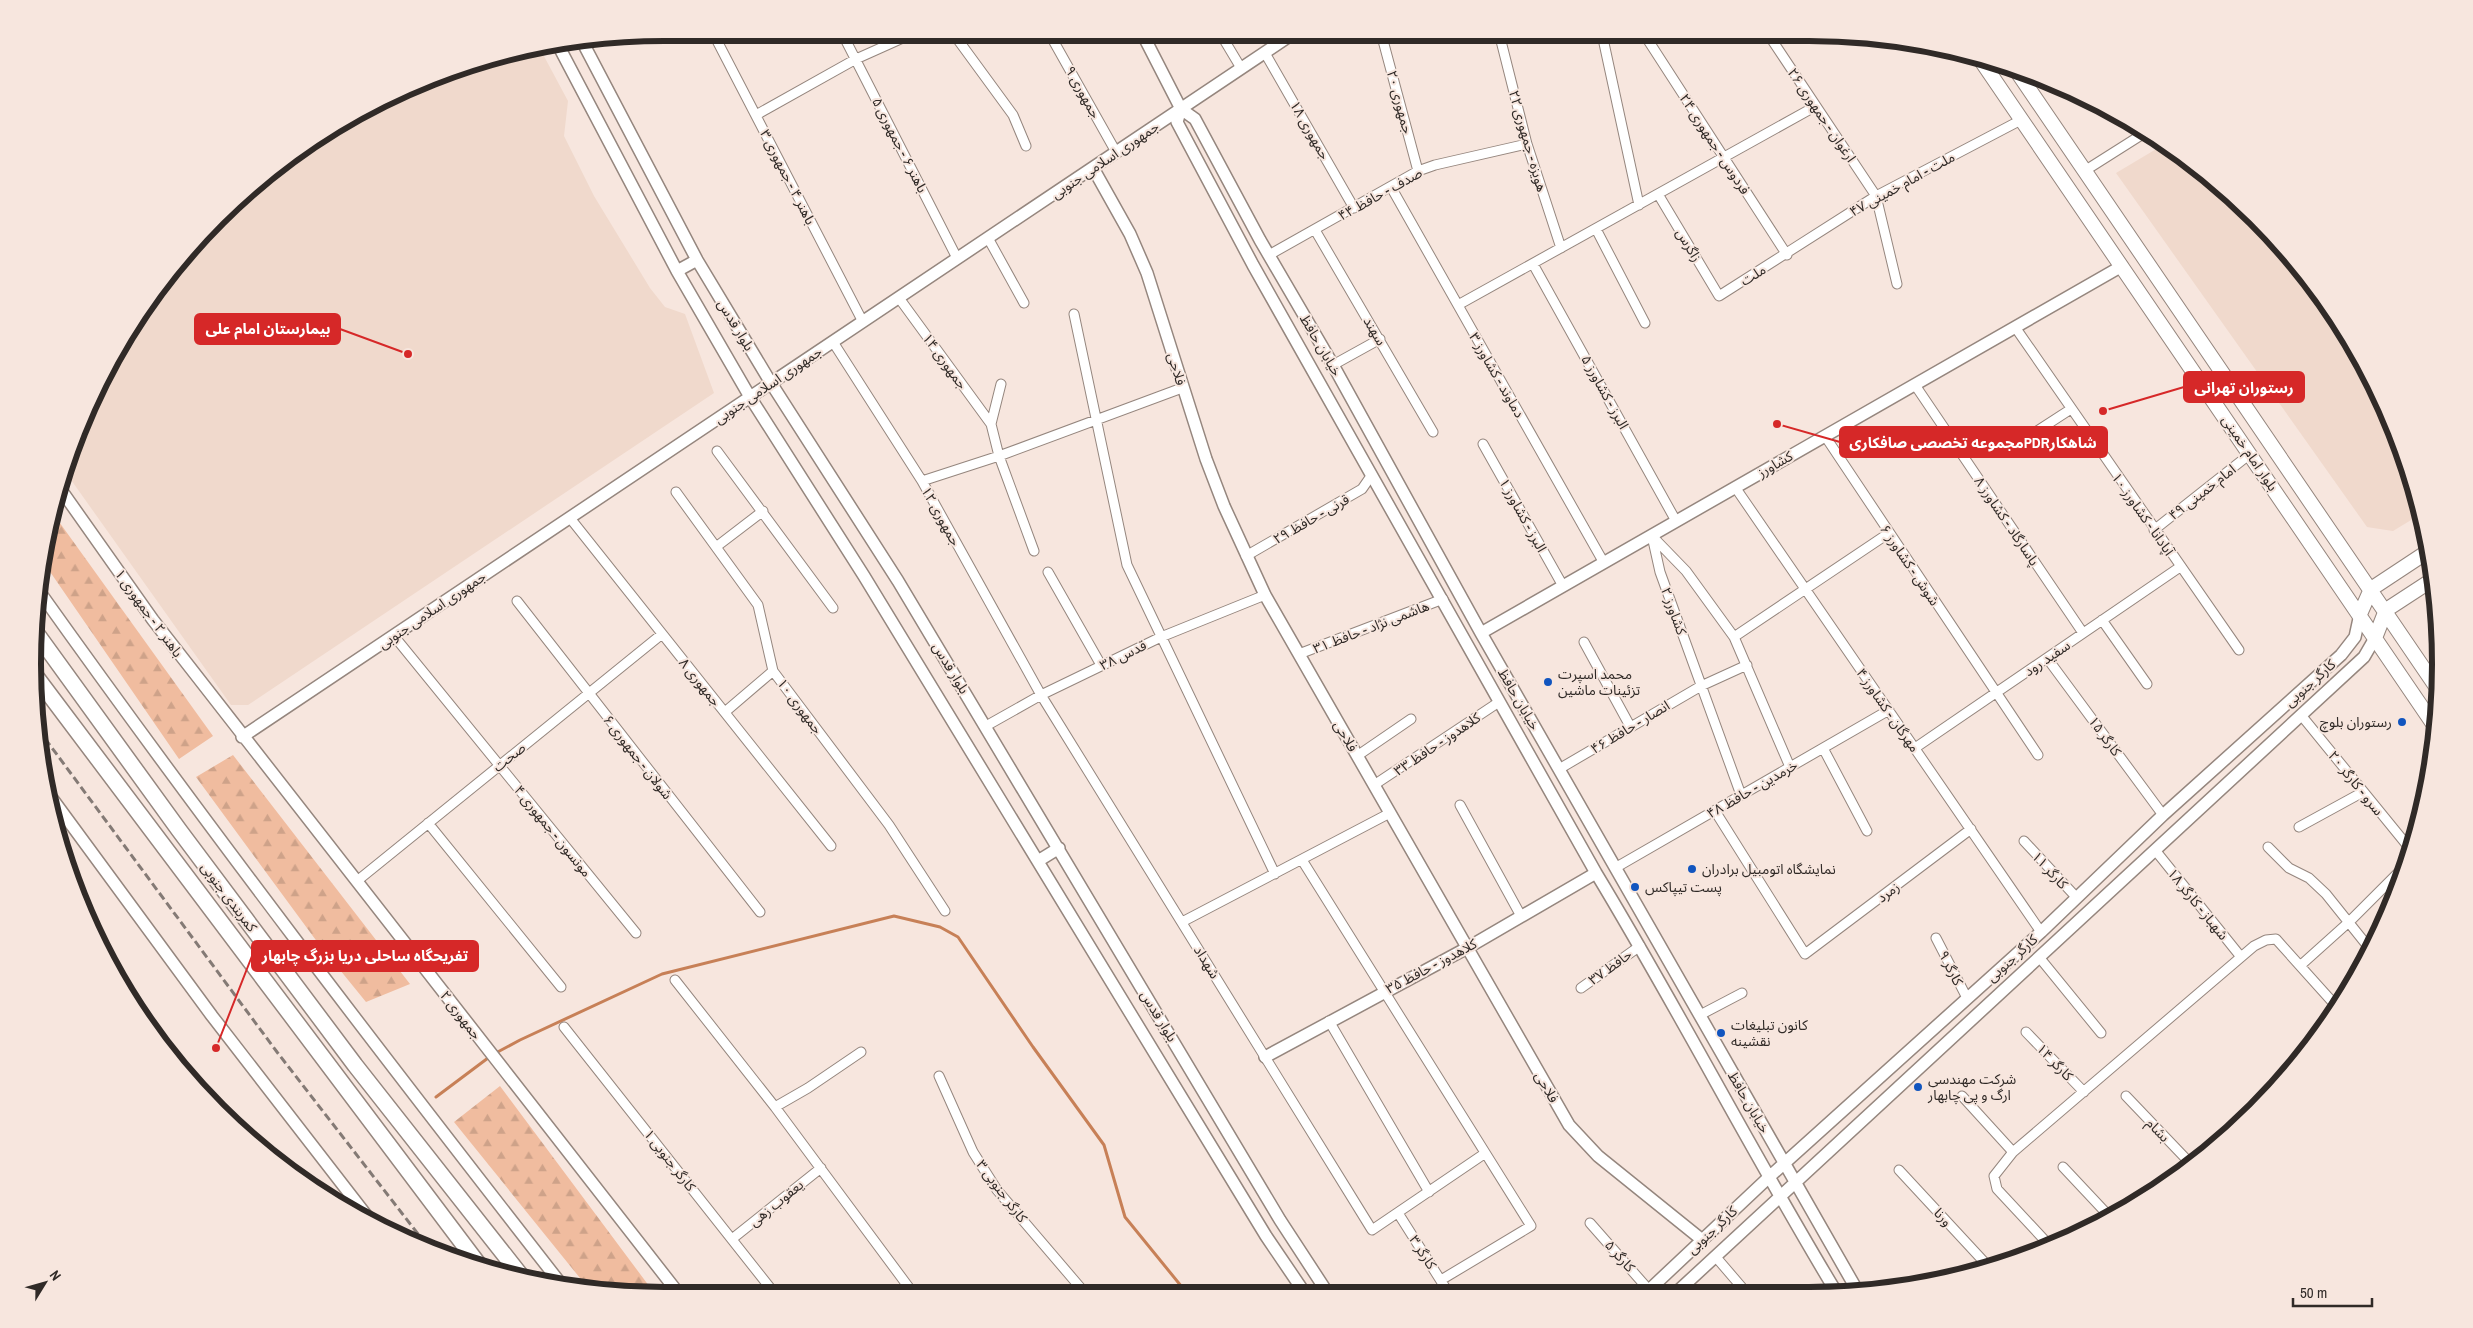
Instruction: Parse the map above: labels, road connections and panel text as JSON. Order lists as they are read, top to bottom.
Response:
{
  "streets": {
    "highway": ["کمربندی جنوبی"],
    "main road": [
      "جمهوری اسلامی جنوبی",
      "بلوار قدس",
      "خیابان حافظ",
      "فلاحی",
      "بلوار امام خمینی",
      "کشاورز",
      "باهنر ۲ - جمهوری ۱",
      "کارگر جنوبی",
      "کلاهدوز - حافظ ۳۵",
      "جمهوری ۲"
    ],
    "street": [
      "جمهوری ۹",
      "جمهوری ۲۰",
      "ارغوان - جمهوری ۲۶",
      "جمهوری ۱۸",
      "هویزه - جمهوری ۲۲",
      "فردوس - جمهوری ۲۴",
      "باهنر ۶ - جمهوری ۵",
      "باهنر ۴ - جمهوری ۳",
      "ملت - امام خمینی ۴۷",
      "صدف - حافظ ۴۴",
      "زاگرس",
      "ملت",
      "سهند",
      "جمهوری ۱۴",
      "دماوند - کشاورز ۳",
      "البرز - کشاورز ۵",
      "امام خمینی ۴۹",
      "آپادانا - کشاورز ۱۰",
      "البرز - کشاورز ۱",
      "جمهوری ۱۲",
      "قرنی - حافظ ۲۹",
      "پاسارگاد - کشاورز ۸",
      "شوش - کشاورز ۶",
      "کشاورز ۲",
      "هاشمی نژاد - حافظ ۳۱",
      "قدس ۳۸",
      "سفید رود",
      "جمهوری ۸",
      "جمهوری ۱۰",
      "مهرگان - کشاورز ۴",
      "انصار - حافظ ۴۶",
      "کارگر ۱۵",
      "کلاهدوز - حافظ ۳۳",
      "صحت",
      "شولان - جمهوری ۶",
      "سرو - کارگر ۲۰",
      "خرمدین - حافظ ۴۸",
      "مونسون - جمهوری ۴",
      "کارگر ۱۱",
      "زمرد",
      "شهباز - کارگر ۱۸",
      "شهداد",
      "حافظ ۳۷",
      "کارگر ۹",
      "کارگر ۱۴",
      "بشام",
      "کارگر جنوبی ۱",
      "کارگر جنوبی ۳",
      "یعقوب زهی",
      "ورنا",
      "کارگر ۳",
      "کارگر ۵"
    ]
  },
  "crossings": [
    ["جمهوری ۹", "جمهوری اسلامی جنوبی"],
    ["جمهوری ۲۰", "صدف - حافظ ۴۴"],
    ["ارغوان - جمهوری ۲۶", "ملت - امام خمینی ۴۷"],
    ["جمهوری ۱۸", "جمهوری اسلامی جنوبی"],
    ["جمهوری ۱۸", "صدف - حافظ ۴۴"],
    ["هویزه - جمهوری ۲۲", "صدف - حافظ ۴۴"],
    ["فردوس - جمهوری ۲۴", "ملت - امام خمینی ۴۷"],
    ["فردوس - جمهوری ۲۴", "ملت"],
    ["باهنر ۶ - جمهوری ۵", "جمهوری اسلامی جنوبی"],
    ["جمهوری اسلامی جنوبی", "باهنر ۴ - جمهوری ۳"],
    ["جمهوری اسلامی جنوبی", "بلوار قدس"],
    ["جمهوری اسلامی جنوبی", "خیابان حافظ"],
    ["جمهوری اسلامی جنوبی", "جمهوری ۱۴"],
    ["جمهوری اسلامی جنوبی", "فلاحی"],
    ["جمهوری اسلامی جنوبی", "جمهوری ۱۲"],
    ["جمهوری اسلامی جنوبی", "باهنر ۲ - جمهوری ۱"],
    ["جمهوری اسلامی جنوبی", "جمهوری ۸"],
    ["جمهوری اسلامی جنوبی", "مونسون - جمهوری ۴"],
    ["جمهوری اسلامی جنوبی", "جمهوری ۲"],
    ["ملت - امام خمینی ۴۷", "ملت"],
    ["ملت - امام خمینی ۴۷", "بلوار امام خمینی"],
    ["صدف - حافظ ۴۴", "سهند"],
    ["صدف - حافظ ۴۴", "خیابان حافظ"],
    ["صدف - حافظ ۴۴", "دماوند - کشاورز ۳"],
    ["زاگرس", "ملت"],
    ["بلوار قدس", "قدس ۳۸"],
    ["خیابان حافظ", "کشاورز"],
    ["خیابان حافظ", "قرنی - حافظ ۲۹"],
    ["خیابان حافظ", "هاشمی نژاد - حافظ ۳۱"],
    ["خیابان حافظ", "کارگر جنوبی"],
    ["خیابان حافظ", "انصار - حافظ ۴۶"],
    ["خیابان حافظ", "کلاهدوز - حافظ ۳۳"],
    ["خیابان حافظ", "خرمدین - حافظ ۴۸"],
    ["خیابان حافظ", "کلاهدوز - حافظ ۳۵"],
    ["خیابان حافظ", "حافظ ۳۷"],
    ["فلاحی", "قرنی - حافظ ۲۹"],
    ["فلاحی", "هاشمی نژاد - حافظ ۳۱"],
    ["فلاحی", "قدس ۳۸"],
    ["فلاحی", "کارگر جنوبی"],
    ["فلاحی", "کلاهدوز - حافظ ۳۳"],
    ["فلاحی", "کلاهدوز - حافظ ۳۵"],
    ["دماوند - کشاورز ۳", "کشاورز"],
    ["البرز - کشاورز ۵", "کشاورز"],
    ["بلوار امام خمینی", "کشاورز"],
    ["بلوار امام خمینی", "امام خمینی ۴۹"],
    ["بلوار امام خمینی", "کارگر جنوبی"],
    ["کشاورز", "آپادانا - کشاورز ۱۰"],
    ["کشاورز", "البرز - کشاورز ۱"],
    ["کشاورز", "پاسارگاد - کشاورز ۸"],
    ["کشاورز", "شوش - کشاورز ۶"],
    ["کشاورز", "کشاورز ۲"],
    ["کشاورز", "مهرگان - کشاورز ۴"],
    ["امام خمینی ۴۹", "آپادانا - کشاورز ۱۰"],
    ["آپادانا - کشاورز ۱۰", "سفید رود"],
    ["جمهوری ۱۲", "قدس ۳۸"],
    ["جمهوری ۱۲", "شهداد"],
    ["پاسارگاد - کشاورز ۸", "سفید رود"],
    ["شوش - کشاورز ۶", "سفید رود"],
    ["کشاورز ۲", "انصار - حافظ ۴۶"],
    ["کشاورز ۲", "خرمدین - حافظ ۴۸"],
    ["باهنر ۲ - جمهوری ۱", "جمهوری ۲"],
    ["قدس ۳۸", "شهداد"],
    ["سفید رود", "مهرگان - کشاورز ۴"],
    ["سفید رود", "کارگر ۱۵"],
    ["جمهوری ۸", "صحت"],
    ["کارگر جنوبی", "مهرگان - کشاورز ۴"],
    ["کارگر جنوبی", "کارگر ۱۵"],
    ["کارگر جنوبی", "سرو - کارگر ۲۰"],
    ["کارگر جنوبی", "کارگر ۱۱"],
    ["کارگر جنوبی", "شهباز - کارگر ۱۸"],
    ["کارگر جنوبی", "کارگر ۹"],
    ["مهرگان - کشاورز ۴", "خرمدین - حافظ ۴۸"],
    ["مهرگان - کشاورز ۴", "زمرد"],
    ["صحت", "شولان - جمهوری ۶"],
    ["صحت", "مونسون - جمهوری ۴"],
    ["صحت", "جمهوری ۲"],
    ["خرمدین - حافظ ۴۸", "زمرد"],
    ["شهداد", "کلاهدوز - حافظ ۳۵"],
    ["شهداد", "کارگر ۳"],
    ["کارگر جنوبی ۱", "یعقوب زهی"]
  ],
  "places": [
    "بیمارستان امام علی",
    "رستوران تهرانی",
    "مجموعه تخصصی صافکاریPDRشاهکار",
    "محمد اسپرت تزئینات ماشین",
    "رستوران بلوچ",
    "نمایشگاه اتومبیل برادران",
    "پست تیپاکس",
    "کانون تبلیغات نقشینه",
    "تفریحگاه ساحلی دریا بزرگ چابهار",
    "شرکت مهندسی ارگ و پی چابهار"
  ],
  "scale_bar": "50 m",
  "north": "top right"
}
